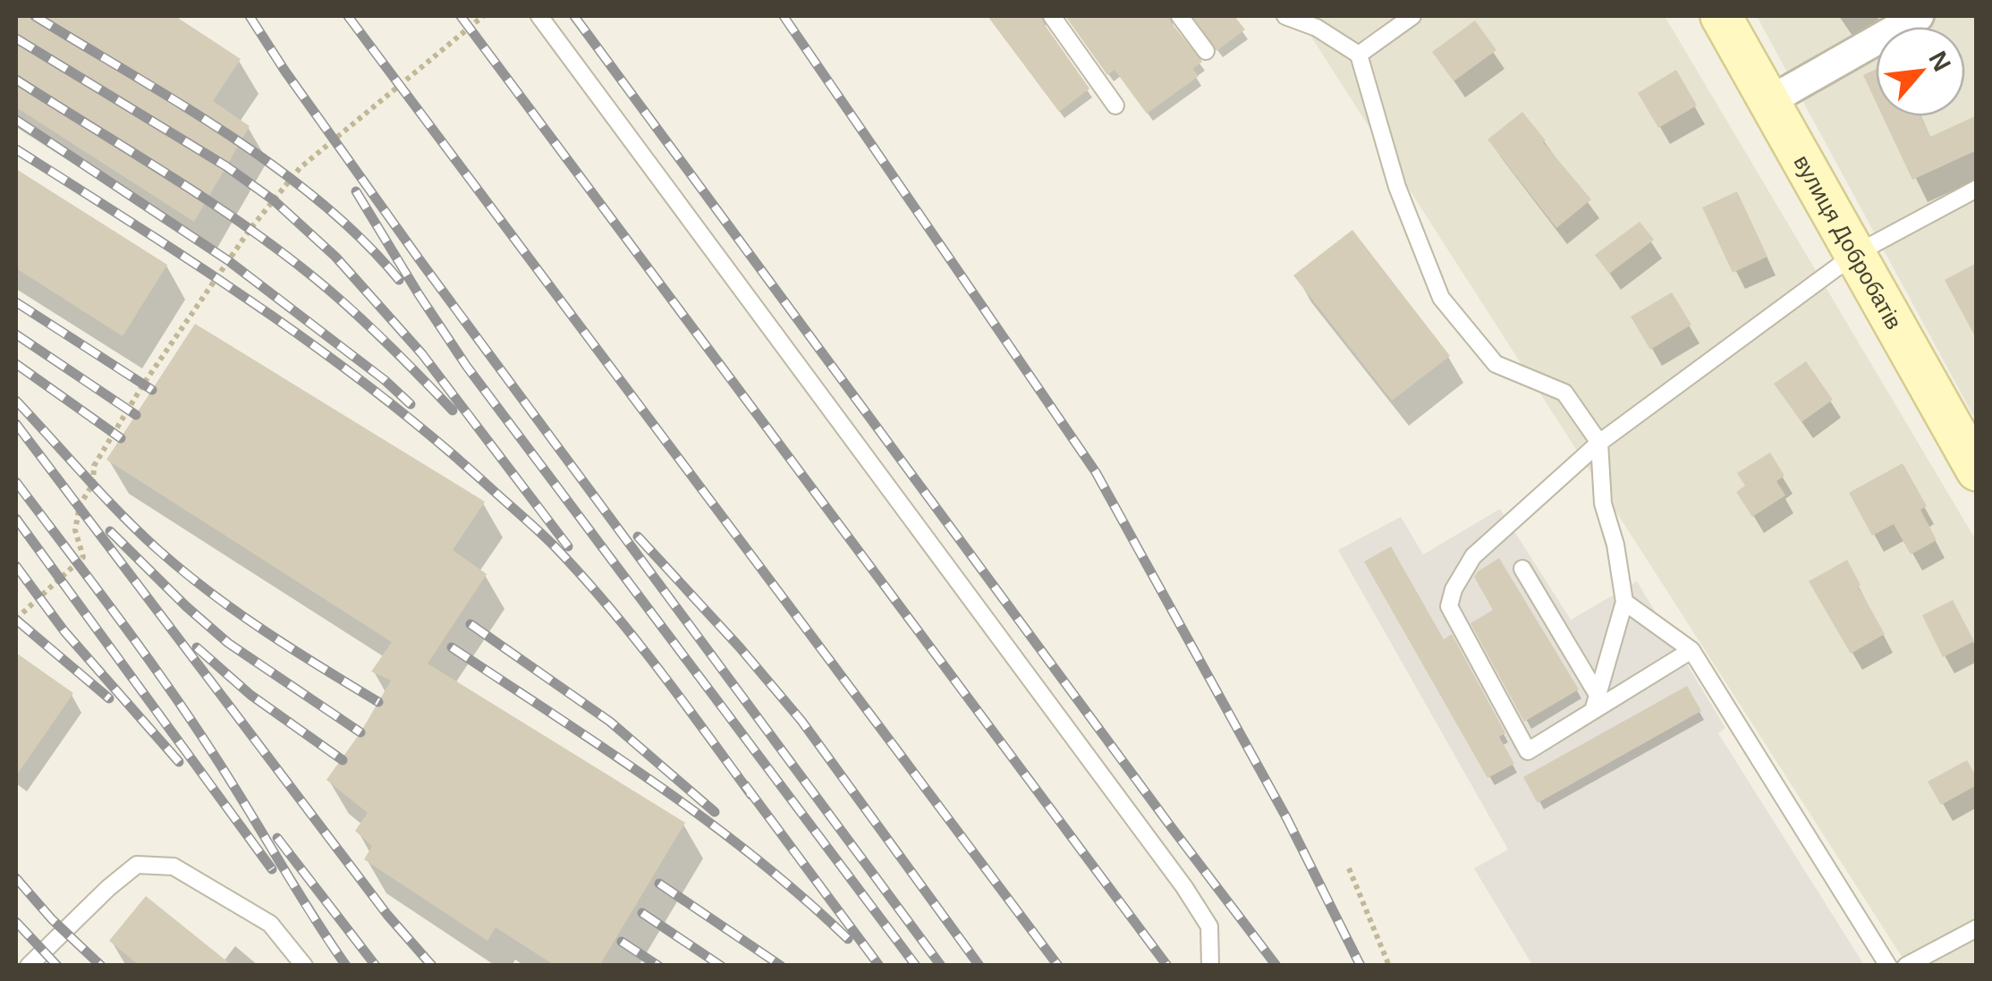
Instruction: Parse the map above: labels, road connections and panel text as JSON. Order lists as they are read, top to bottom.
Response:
{
  "streets": {
    "street": ["вулиця Добробатів"]
  },
  "north": "top right"
}
